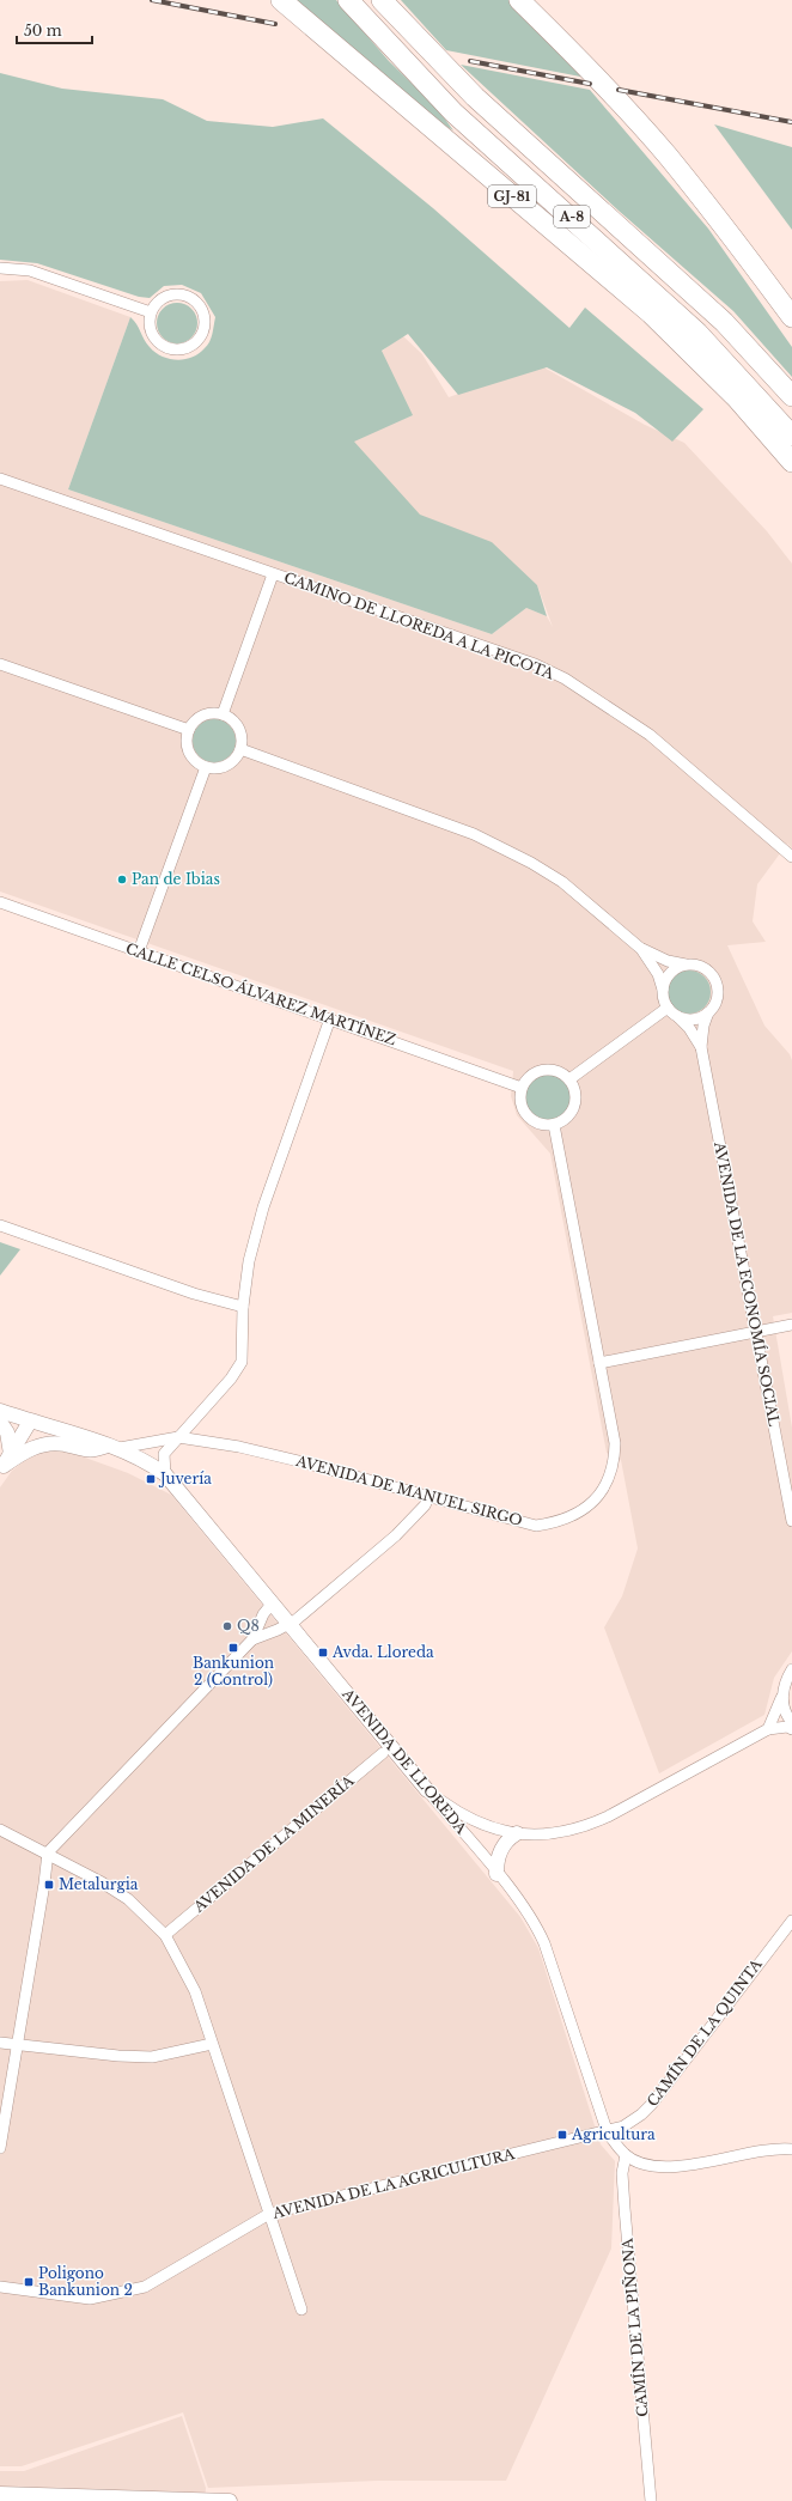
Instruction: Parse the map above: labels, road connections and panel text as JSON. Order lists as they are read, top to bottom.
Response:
{
  "streets": {
    "highway": ["GJ-81", "A-8"],
    "street": [
      "CAMINO DE LLOREDA A LA PICOTA",
      "CALLE CELSO ÁLVAREZ MARTÍNEZ",
      "AVENIDA DE LA ECONOMÍA SOCIAL",
      "AVENIDA DE MANUEL SIRGO",
      "AVENIDA DE LLOREDA",
      "AVENIDA DE LA MINERÍA",
      "CAMÍN DE LA QUINTA",
      "AVENIDA DE LA AGRICULTURA",
      "CAMÍN DE LA PIÑONA"
    ]
  },
  "crossings": [
    ["CALLE CELSO ÁLVAREZ MARTÍNEZ", "AVENIDA DE MANUEL SIRGO"],
    ["AVENIDA DE MANUEL SIRGO", "AVENIDA DE LLOREDA"],
    ["AVENIDA DE LLOREDA", "CAMÍN DE LA QUINTA"],
    ["AVENIDA DE LLOREDA", "AVENIDA DE LA AGRICULTURA"],
    ["AVENIDA DE LLOREDA", "CAMÍN DE LA PIÑONA"],
    ["CAMÍN DE LA QUINTA", "AVENIDA DE LA AGRICULTURA"]
  ],
  "places": {
    "other": ["Pan de Ibias", "Q8"],
    "transit": [
      "Juvería",
      "Bankunion 2 (Control)",
      "Avda. Lloreda",
      "Metalurgia",
      "Agricultura",
      "Poligono Bankunion 2"
    ]
  },
  "scale_bar": "50 m"
}
